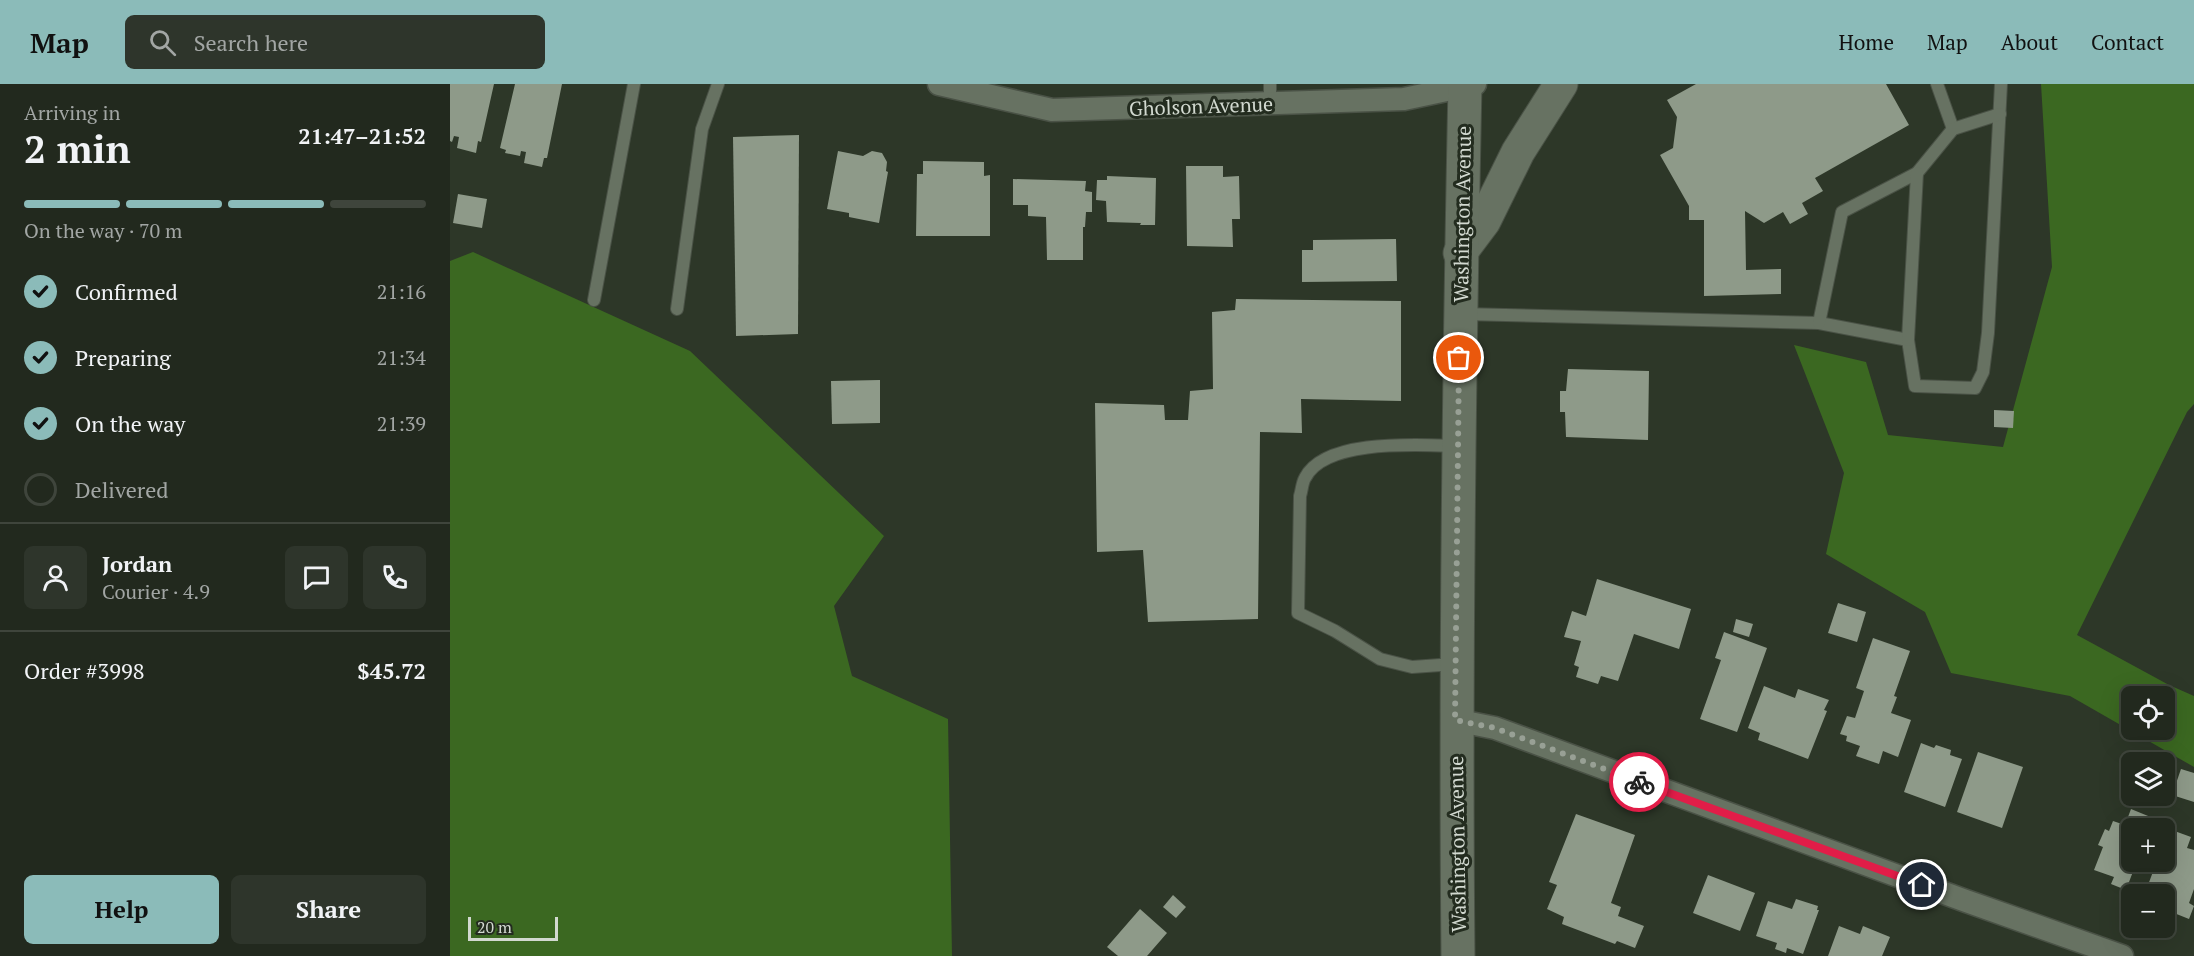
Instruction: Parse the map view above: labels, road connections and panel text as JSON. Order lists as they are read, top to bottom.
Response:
{
  "streets": {
    "street": ["Gholson Avenue", "Washington Avenue"]
  },
  "crossings": [
    ["Gholson Avenue", "Washington Avenue"]
  ],
  "scale_bar": "20 m",
  "page": {
    "header": "Map",
    "search": "Search here",
    "nav": [
      "Home",
      "Map",
      "About",
      "Contact"
    ],
    "heading": ["2 min", "Arriving in", "21:47–21:52"],
    "panel": [
      "Jordan",
      "Courier · 4.9",
      "Order #3998",
      "$45.72"
    ],
    "bar": "On the way · 70 m",
    "list": [
      ["Confirmed", "21:16"],
      ["Preparing", "21:34"],
      ["On the way", "21:39"],
      "Delivered"
    ],
    "map_buttons": ["+", "−"],
    "buttons": ["Help", "Share"],
    "scale": "20 m"
  }
}
